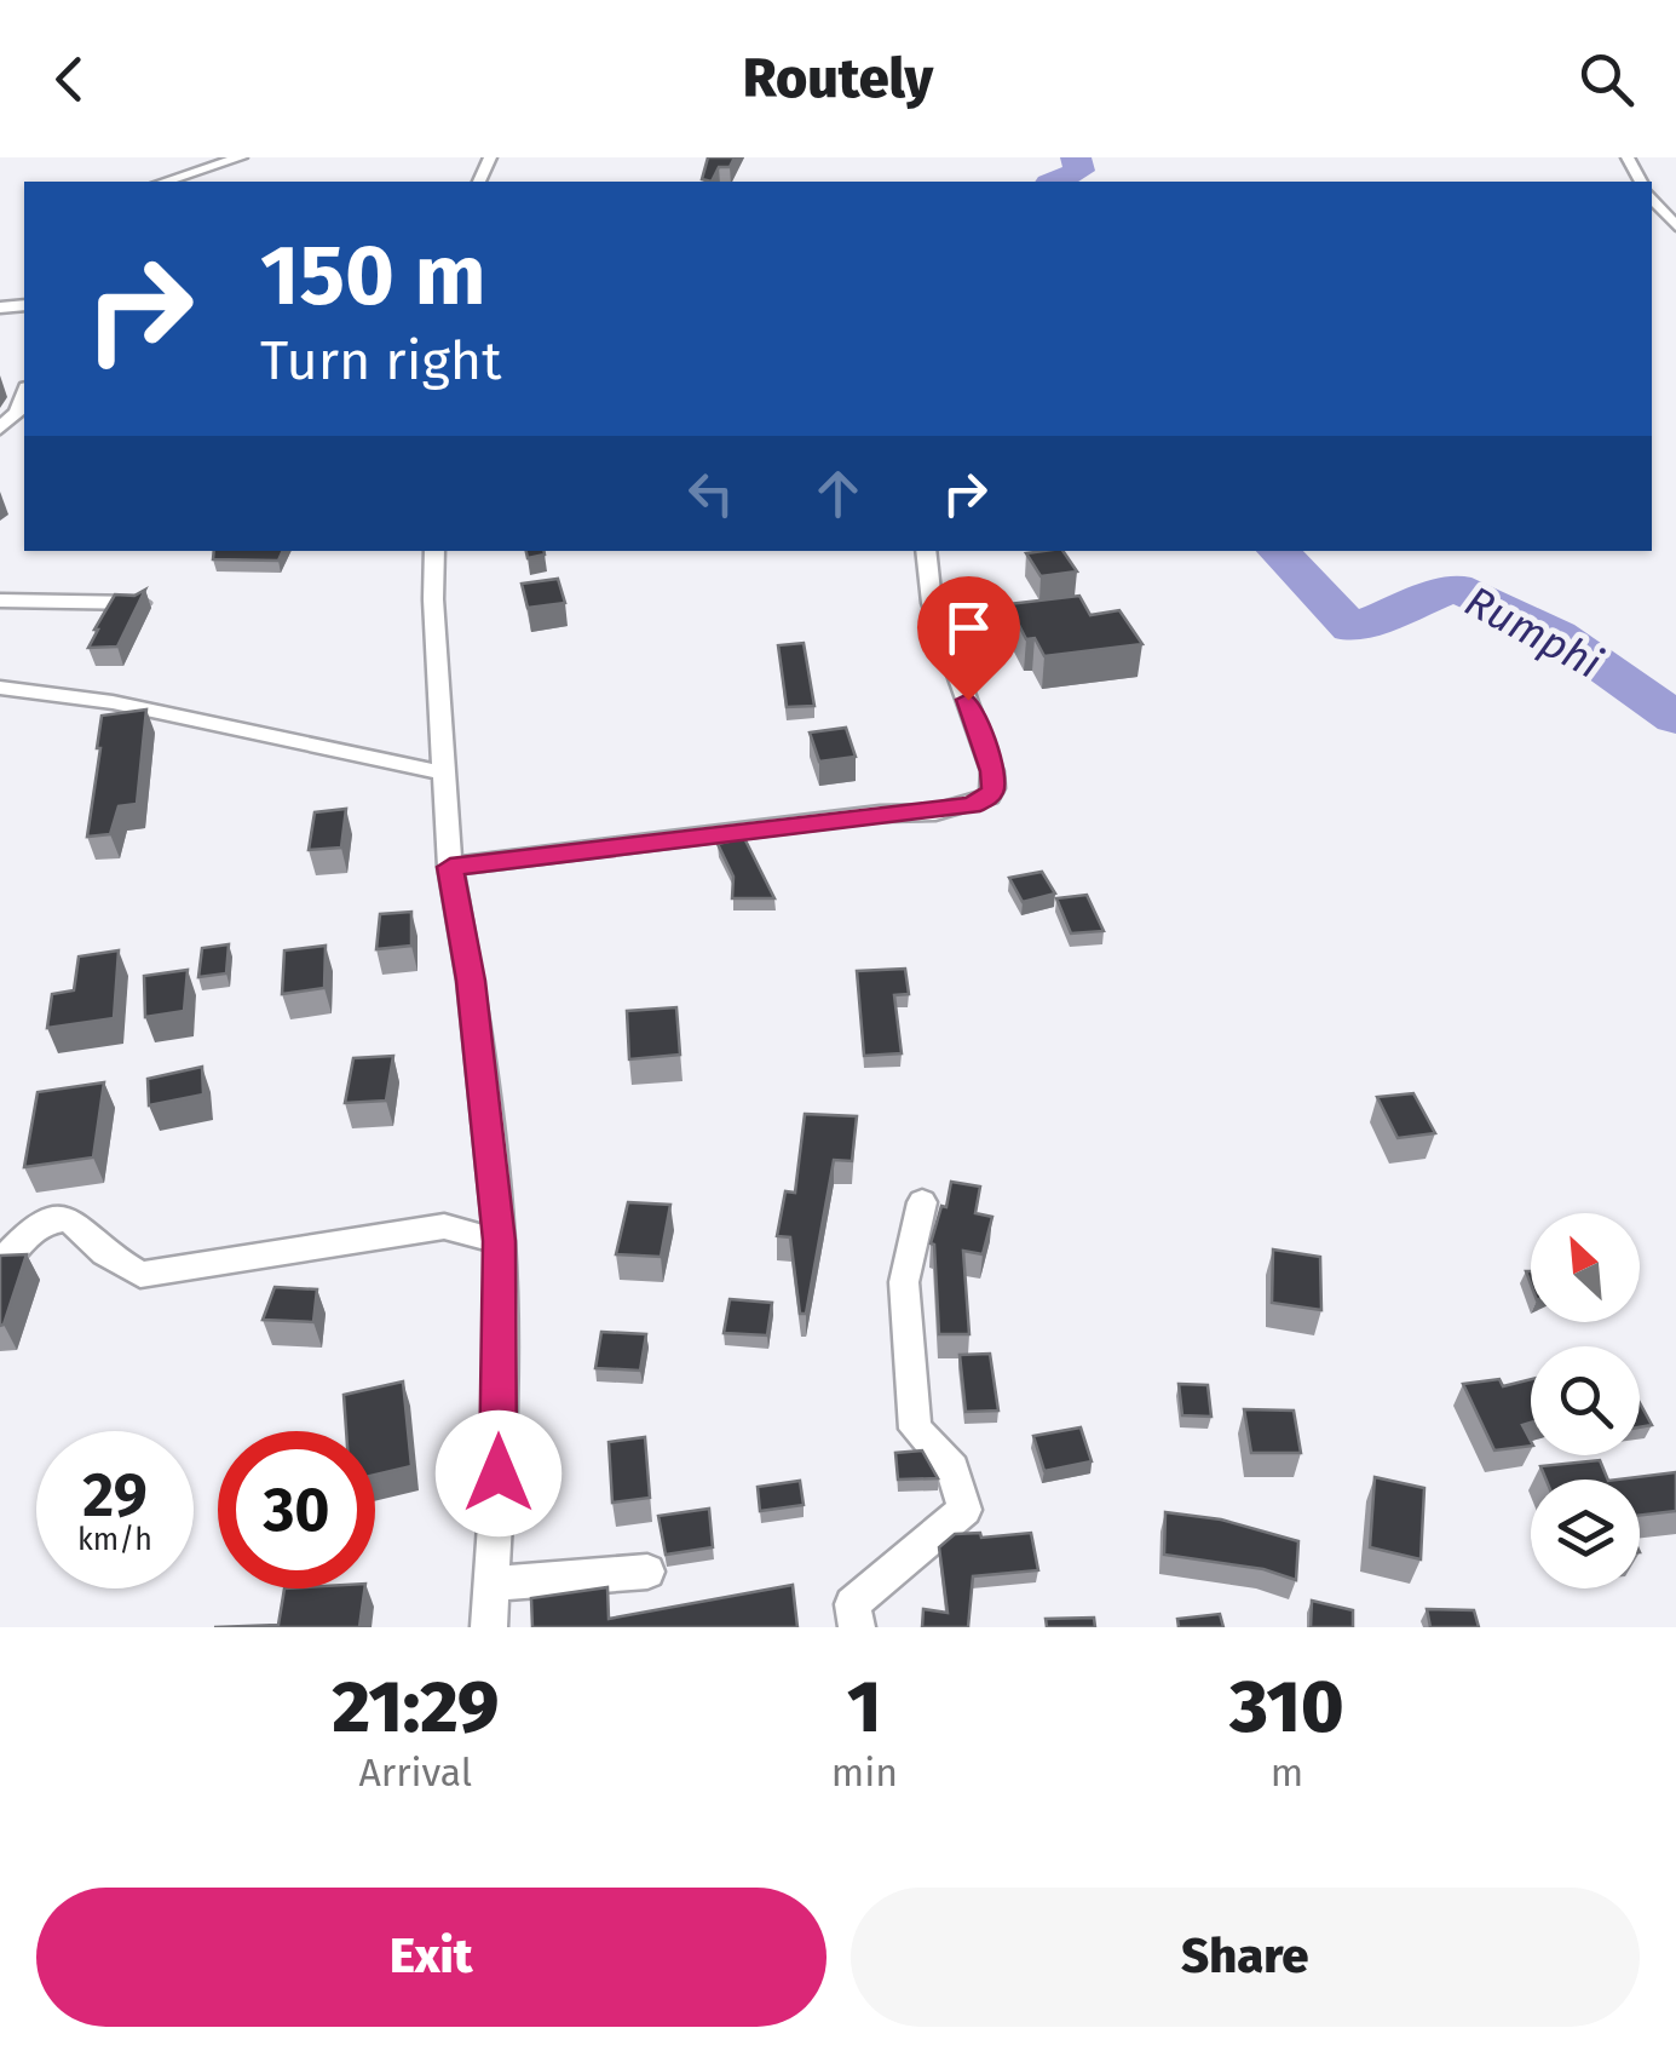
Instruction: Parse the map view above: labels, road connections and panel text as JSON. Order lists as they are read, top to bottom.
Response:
{
  "water": ["Rumphi"],
  "north": "top left",
  "page": {
    "header": "Routely",
    "turn": ["150 m", "Turn right"],
    "speed": "29 km/h",
    "limit": "30",
    "eta": [
      "21:29",
      "Arrival",
      "1",
      "min",
      "310",
      "m"
    ],
    "buttons": ["Exit", "Share"]
  }
}
